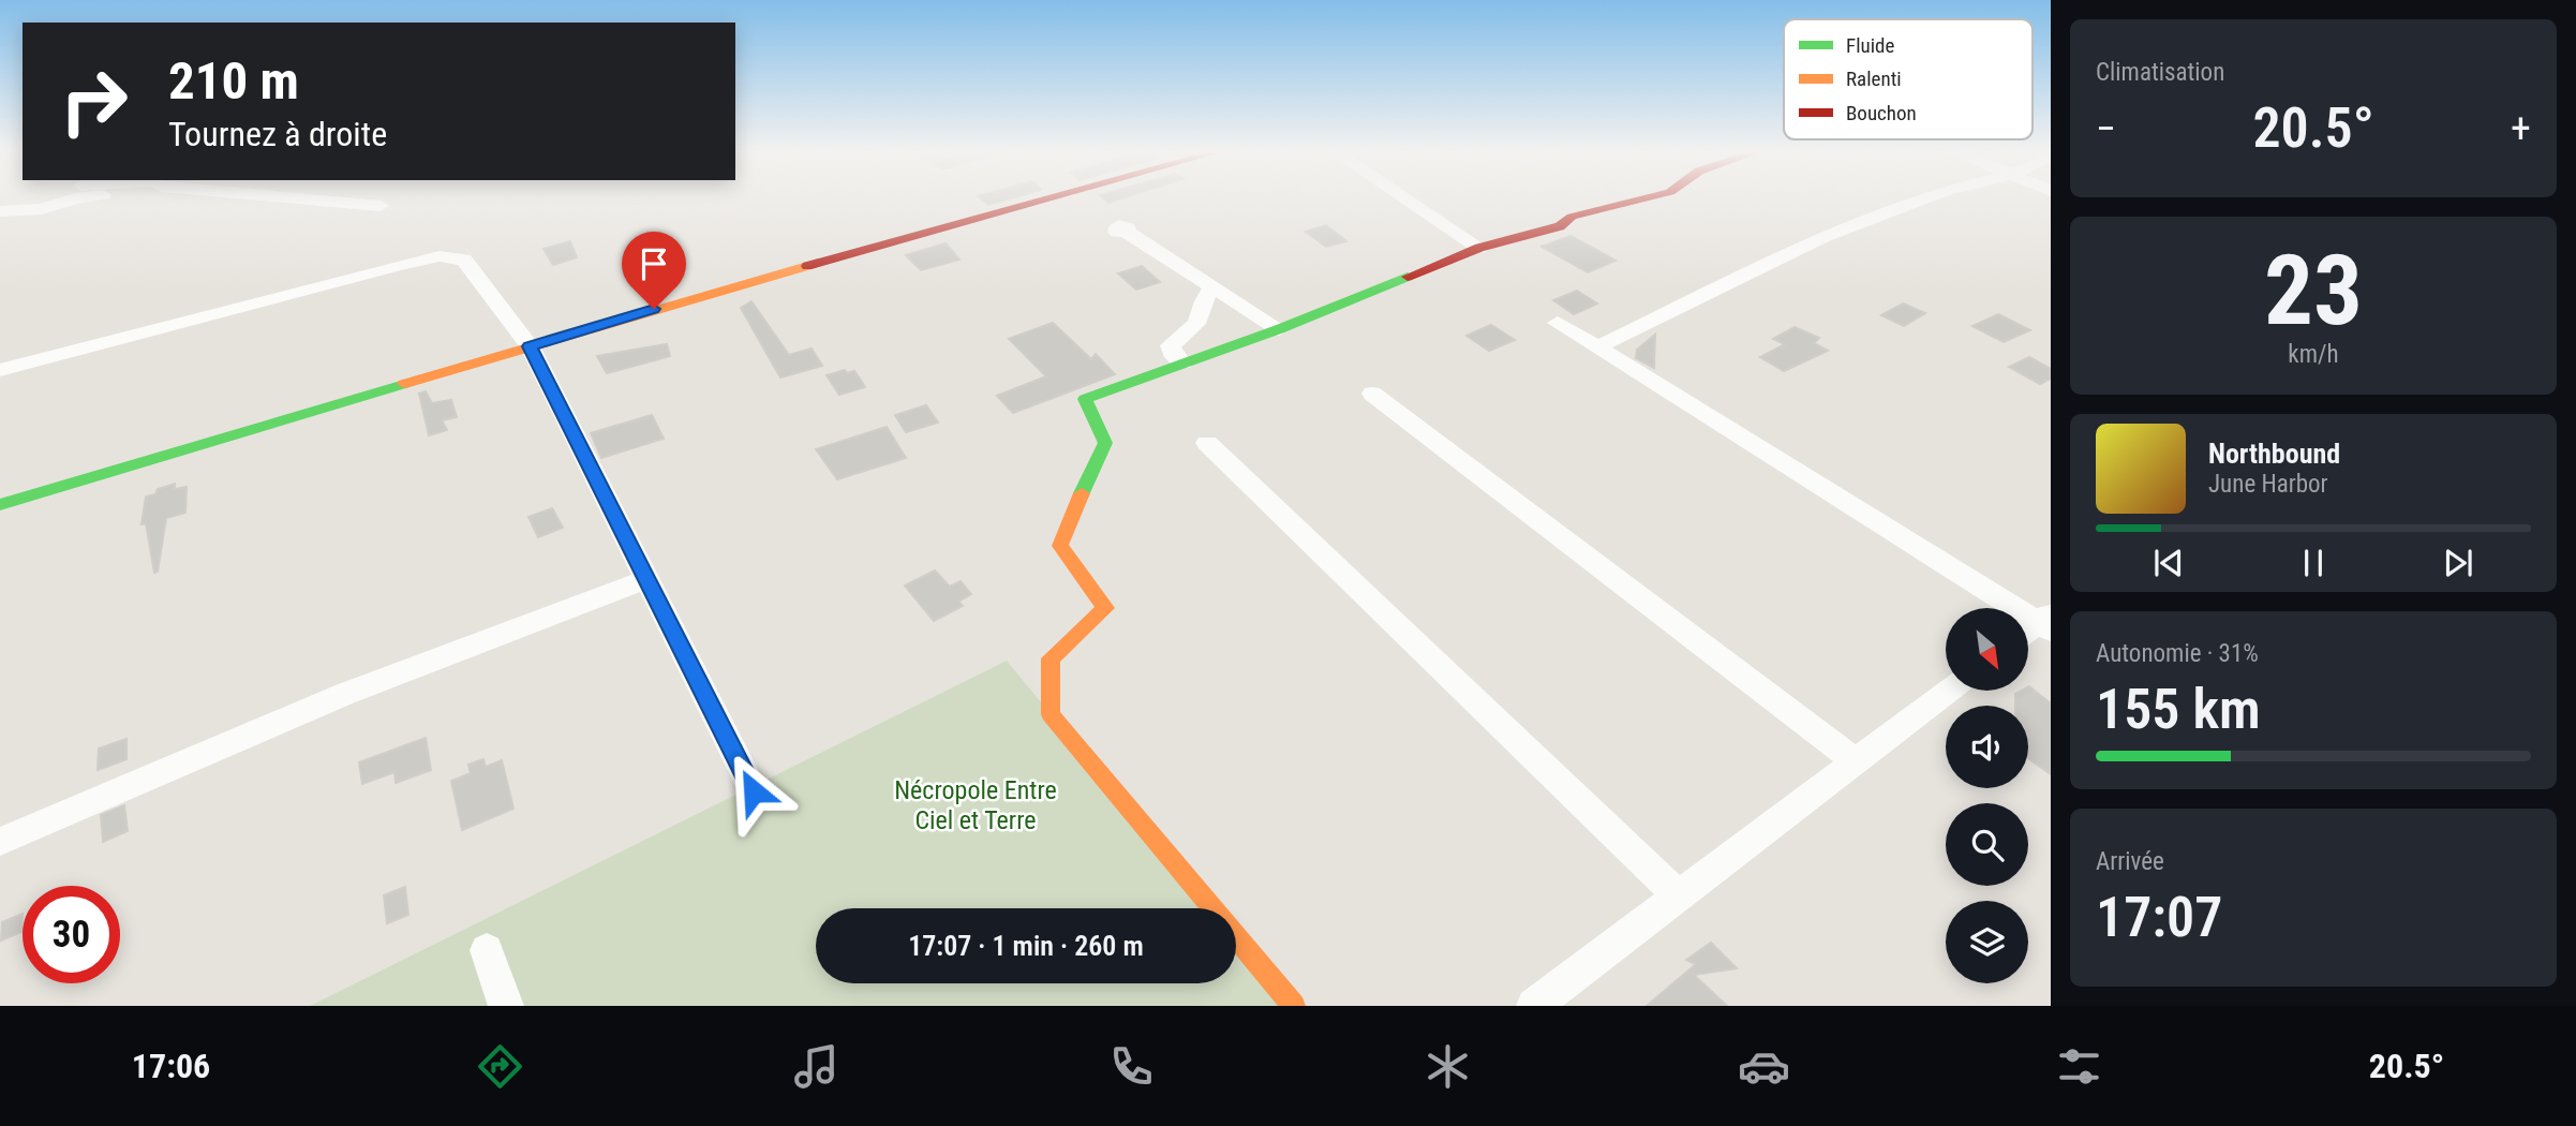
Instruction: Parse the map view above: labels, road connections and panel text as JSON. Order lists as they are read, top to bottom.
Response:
{
  "parks": ["Nécropole Entre Ciel et Terre"],
  "legend": ["Fluide", "Ralenti", "Bouchon"],
  "north": "bottom right",
  "page": {
    "tile": [
      "Climatisation",
      ["23", "km/h"],
      ["Autonomie · 31%", "155 km"],
      ["Arrivée", "17:07"]
    ],
    "turn": ["210 m", "Tournez à droite"],
    "heat": ["−", "20.5°", "+"],
    "song": ["Northbound", "June Harbor"],
    "limit": "30",
    "trip": "17:07 · 1 min · 260 m",
    "tabs": ["17:06", "20.5°"]
  }
}
